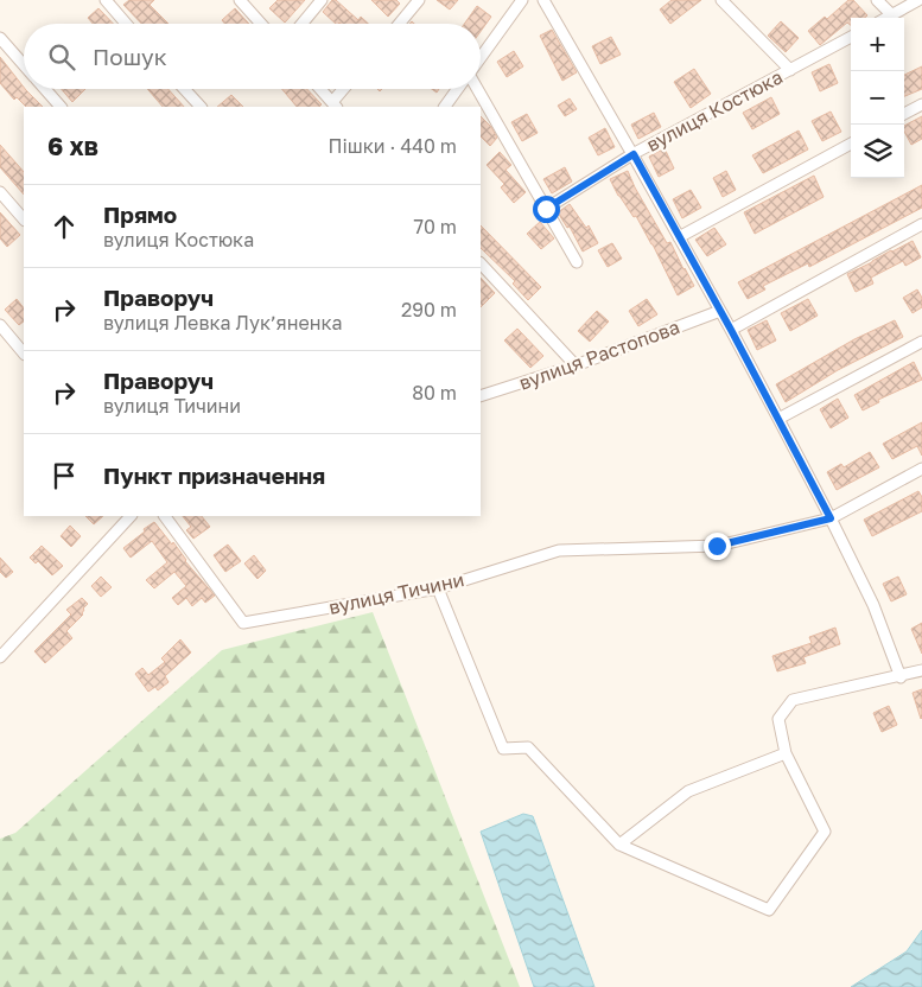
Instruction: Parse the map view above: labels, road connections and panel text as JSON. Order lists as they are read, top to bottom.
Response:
{
  "streets": {
    "street": ["вулиця Костюка", "вулиця Растопова", "вулиця Тичини"]
  },
  "page": {
    "map_buttons": ["+", "−"],
    "search": "Пошук",
    "heading": ["6 хв", "Пішки · 440 m"],
    "list": [
      ["Прямо", "вулиця Костюка", "70 m"],
      ["Праворуч", "вулиця Левка Лукʼяненка", "290 m"],
      ["Праворуч", "вулиця Тичини", "80 m"],
      "Пункт призначення"
    ]
  }
}
